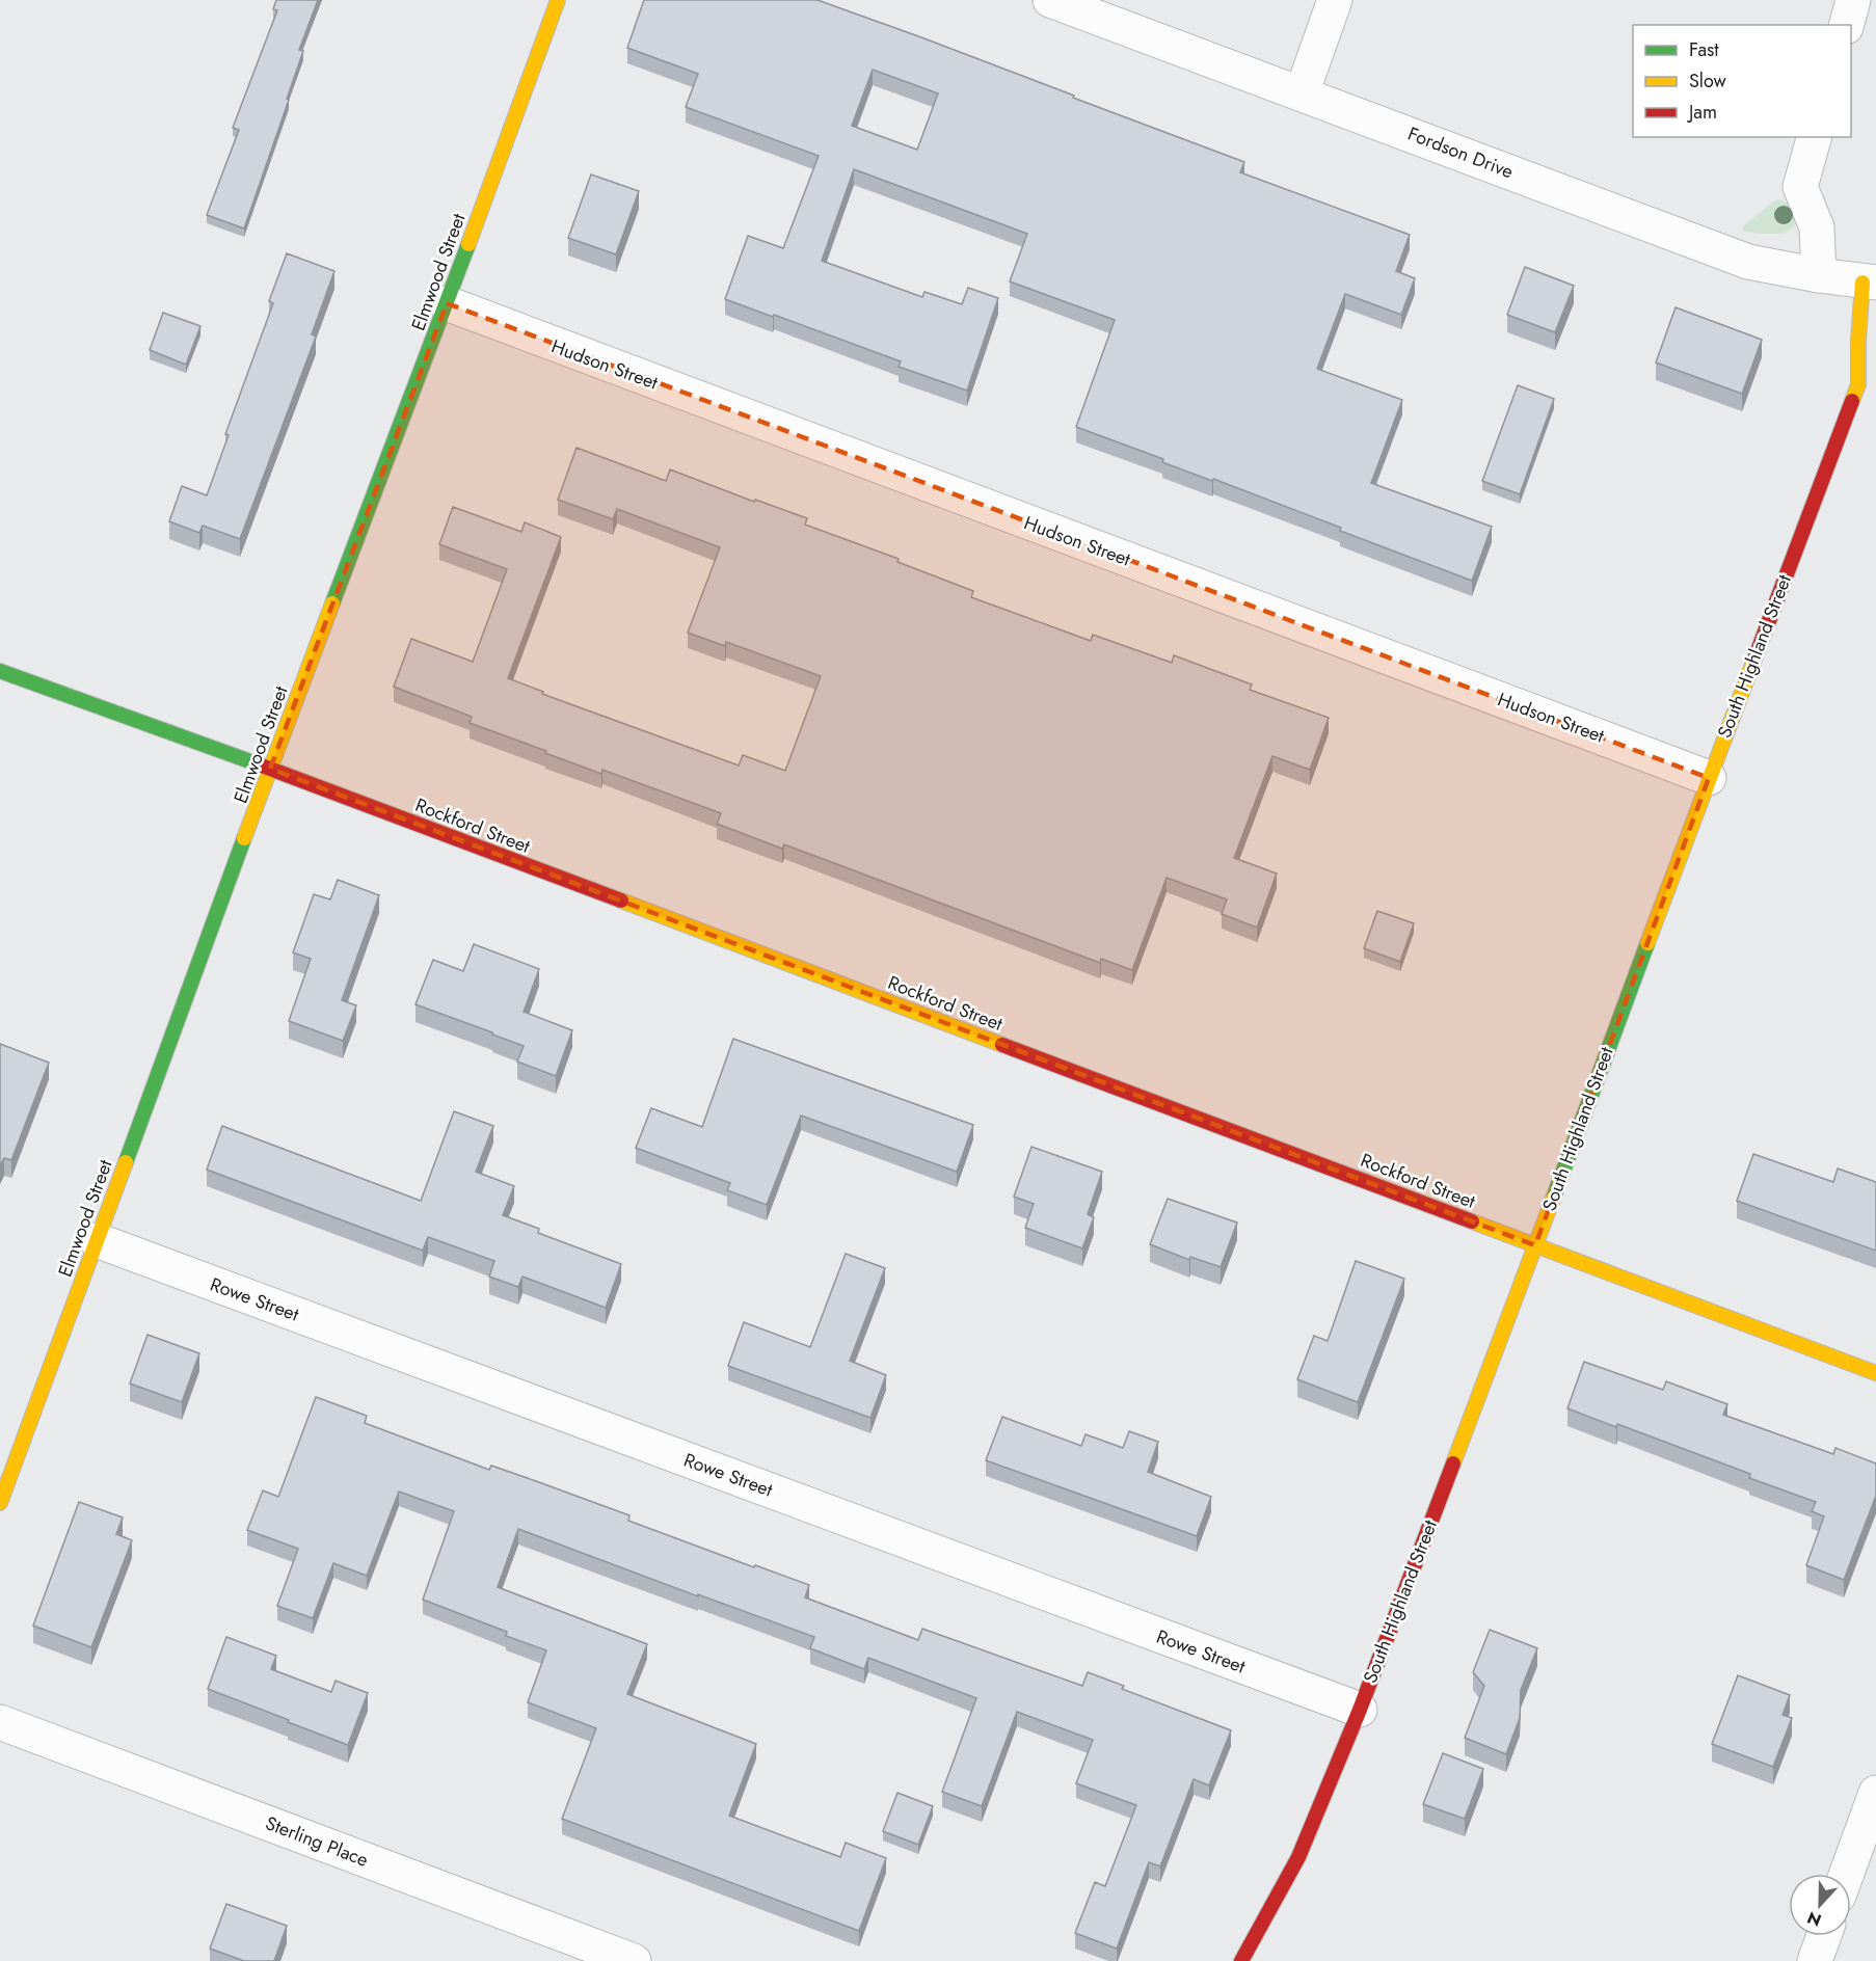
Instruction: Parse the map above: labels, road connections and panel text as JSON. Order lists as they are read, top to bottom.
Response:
{
  "streets": {
    "street": [
      "Fordson Drive",
      "Elmwood Street",
      "Hudson Street",
      "South Highland Street",
      "Rockford Street",
      "Rowe Street",
      "Sterling Place"
    ]
  },
  "crossings": [
    ["Fordson Drive", "South Highland Street"],
    ["Elmwood Street", "Hudson Street"],
    ["Elmwood Street", "Rockford Street"],
    ["Elmwood Street", "Rowe Street"],
    ["Hudson Street", "South Highland Street"],
    ["South Highland Street", "Rockford Street"],
    ["South Highland Street", "Rowe Street"]
  ],
  "legend": ["Fast", "Slow", "Jam"],
  "north": "bottom"
}
